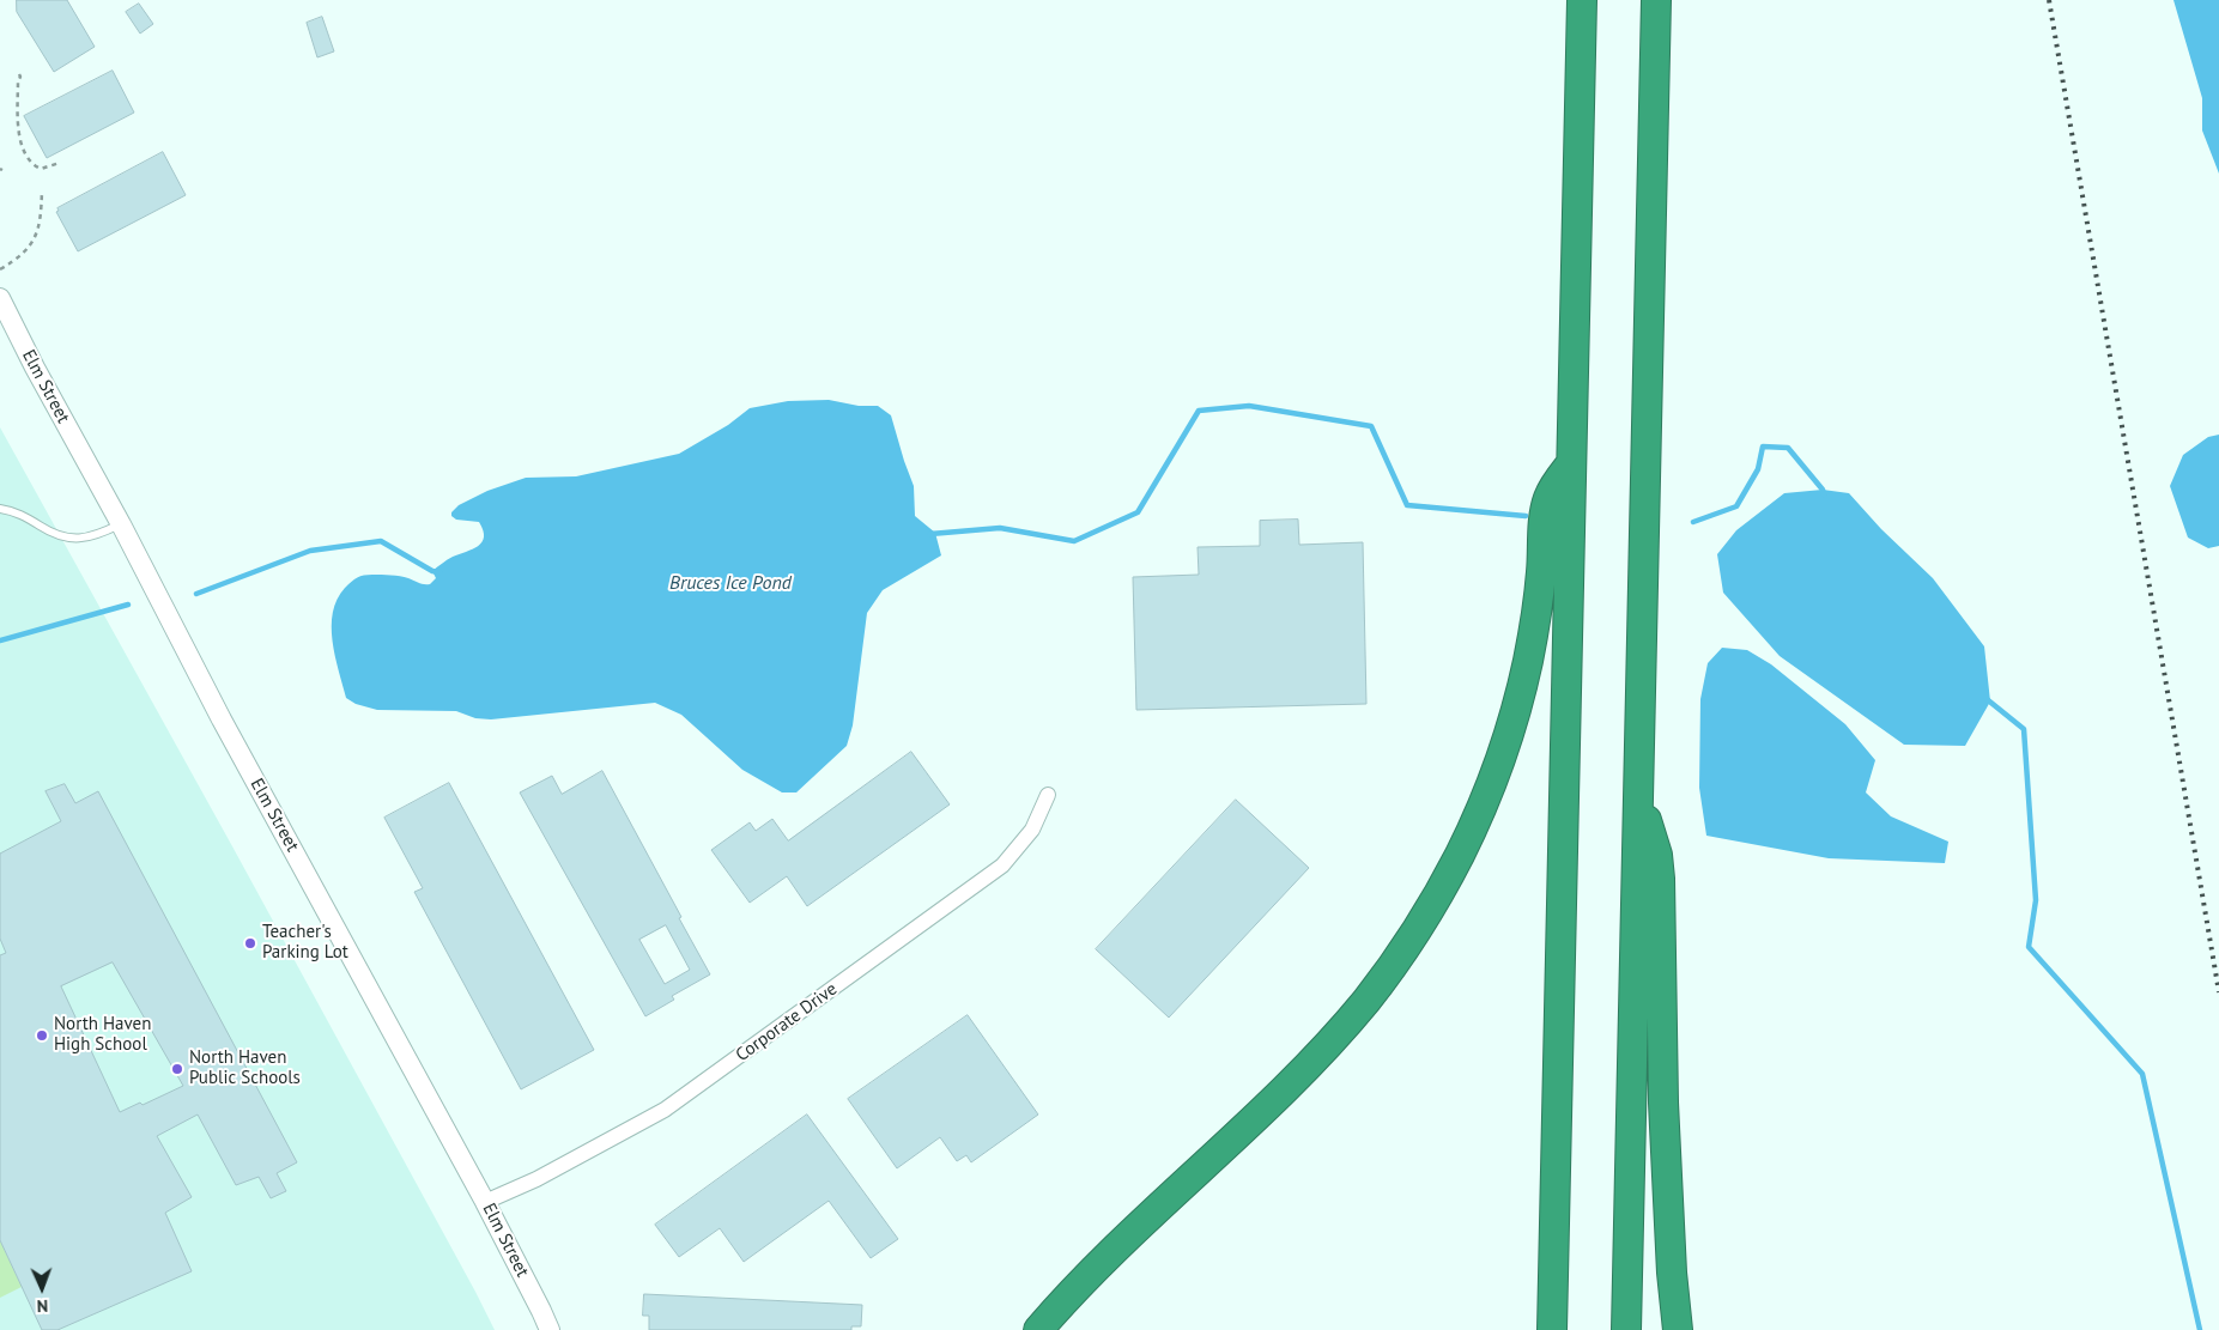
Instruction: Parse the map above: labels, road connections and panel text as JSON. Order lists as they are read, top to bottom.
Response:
{
  "streets": {
    "street": ["Elm Street", "Corporate Drive"]
  },
  "crossings": [
    ["Elm Street", "Corporate Drive"]
  ],
  "water": ["Bruces Ice Pond"],
  "places": ["Teacher's Parking Lot", "North Haven High School", "North Haven Public Schools"],
  "north": "bottom"
}
